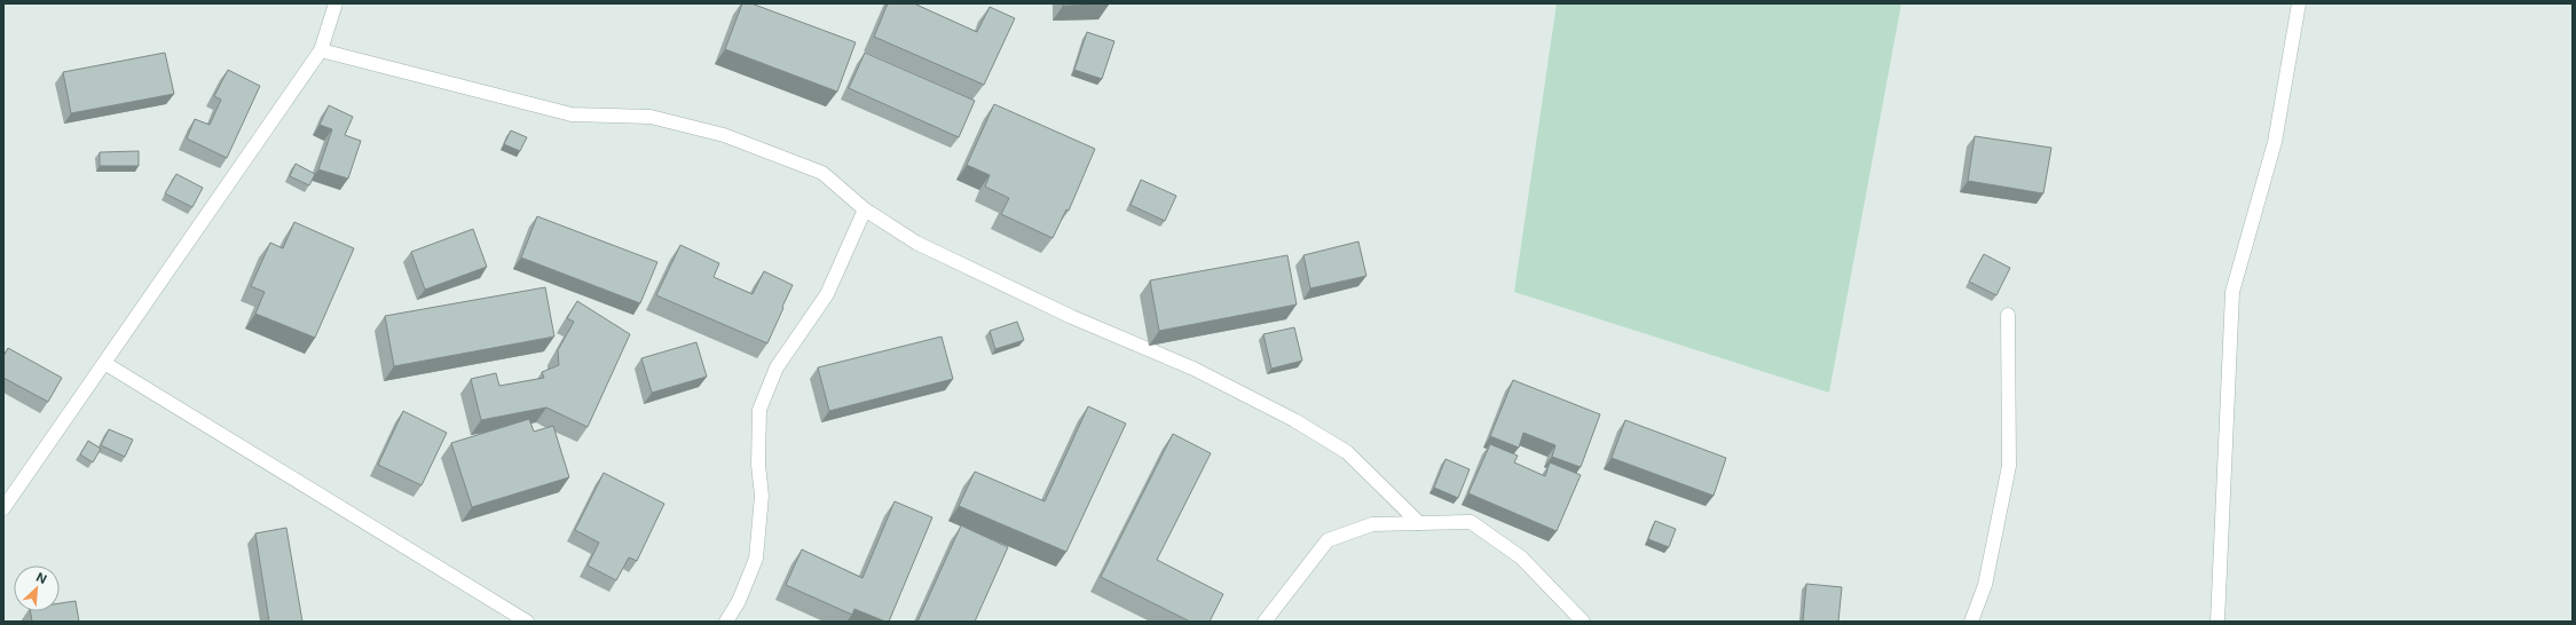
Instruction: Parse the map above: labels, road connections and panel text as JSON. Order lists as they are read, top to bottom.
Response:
{
  "north": "top right"
}
